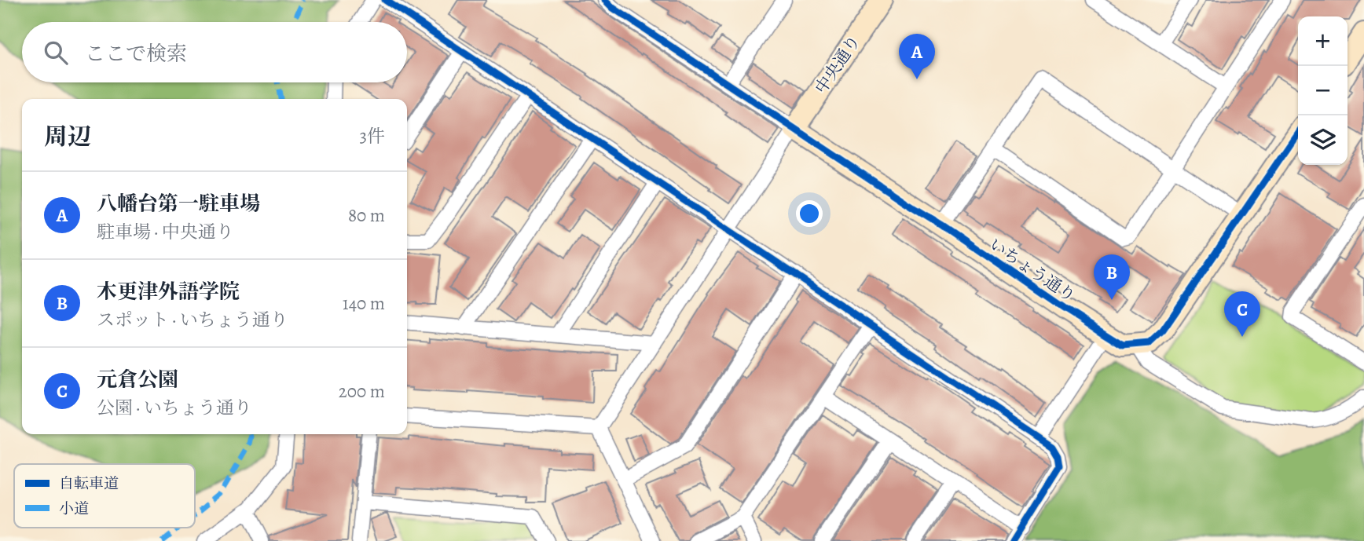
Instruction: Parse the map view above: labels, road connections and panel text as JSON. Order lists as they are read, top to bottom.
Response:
{
  "streets": {
    "street": ["中央通り", "いちょう通り"]
  },
  "crossings": [
    ["中央通り", "いちょう通り"]
  ],
  "legend": ["自転車道", "小道"],
  "page": {
    "map_buttons": ["+", "−"],
    "search": "ここで検索",
    "pins": ["A", "B", "C"],
    "heading": ["周辺", "3件"],
    "list": [
      {
        "mark": "A",
        "name": "八幡台第一駐車場",
        "note": "駐車場 · 中央通り",
        "value": "80 m"
      },
      {
        "mark": "B",
        "name": "木更津外語学院",
        "note": "スポット · いちょう通り",
        "value": "140 m"
      },
      {
        "mark": "C",
        "name": "元倉公園",
        "note": "公園 · いちょう通り",
        "value": "200 m"
      }
    ]
  }
}
